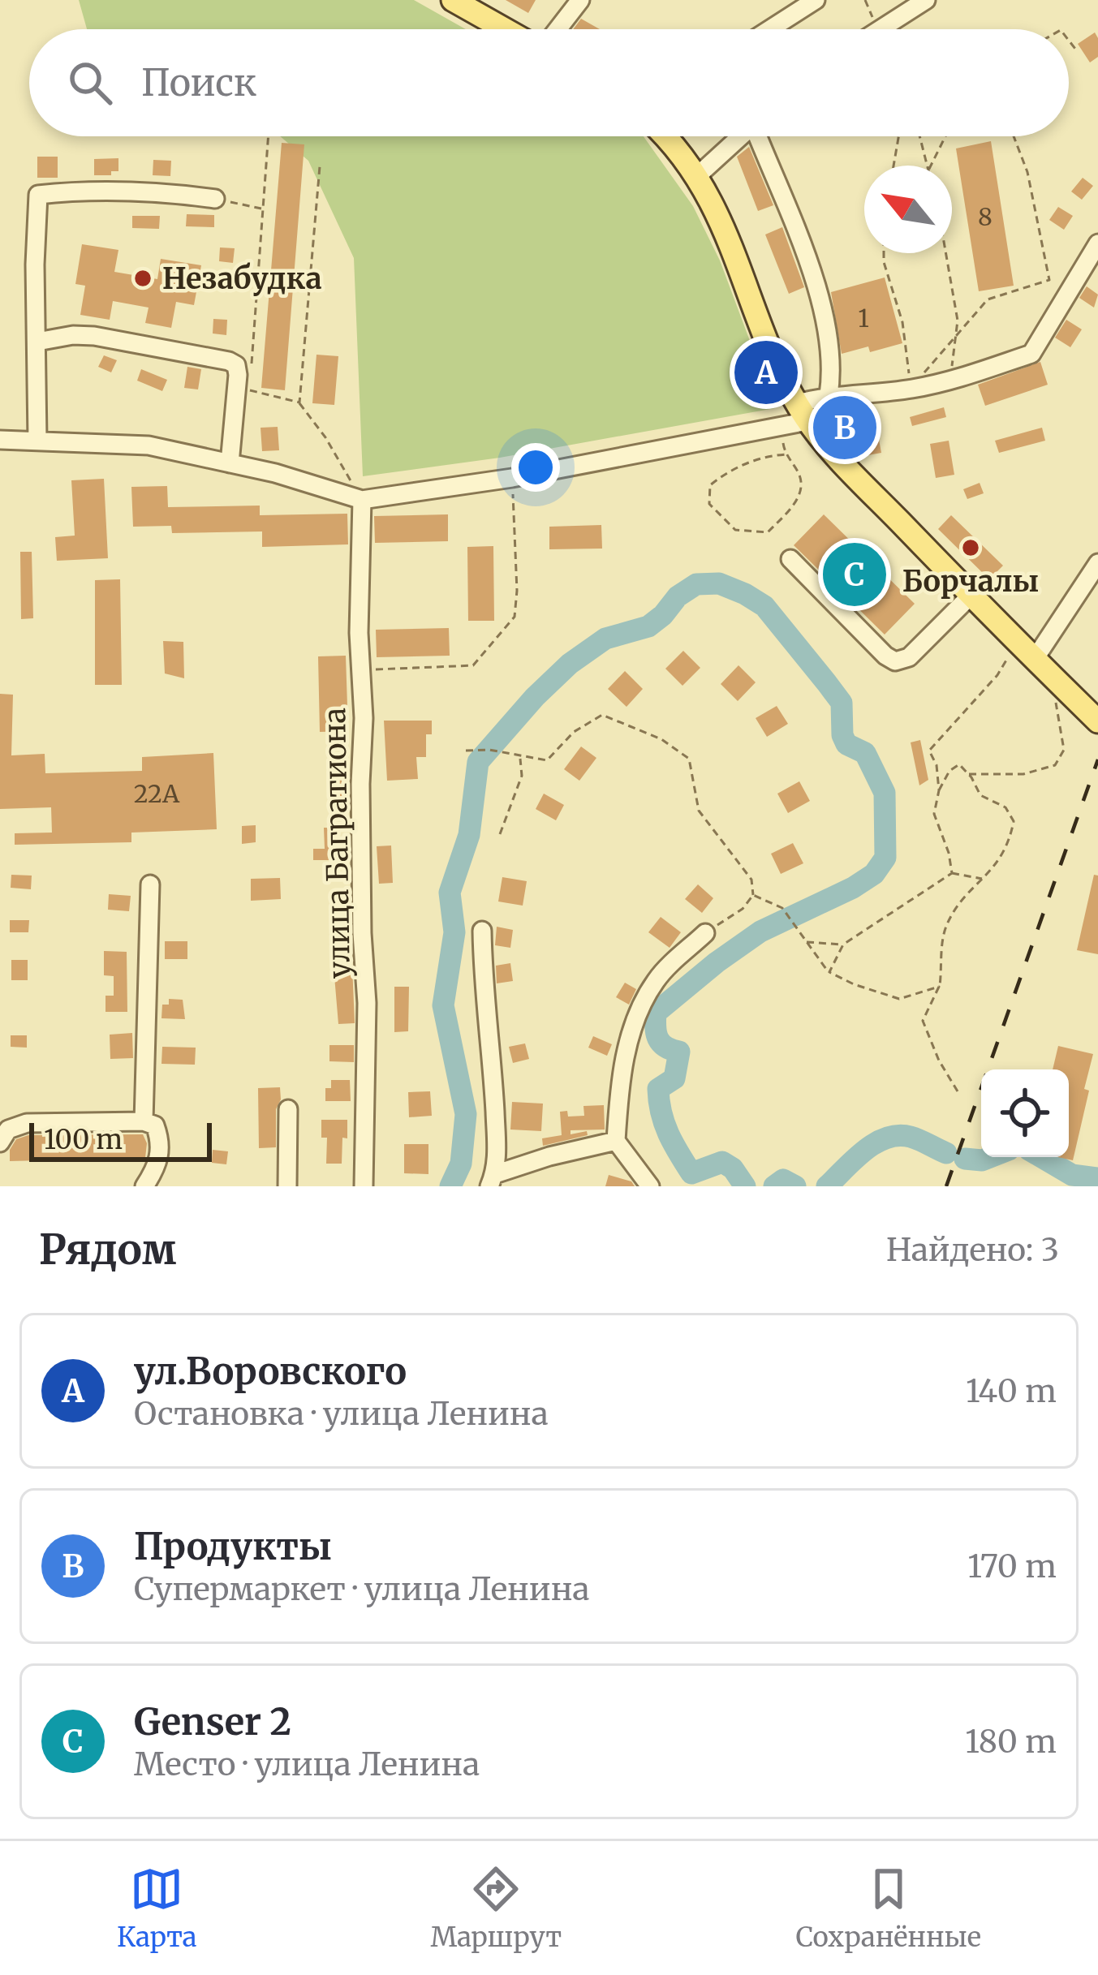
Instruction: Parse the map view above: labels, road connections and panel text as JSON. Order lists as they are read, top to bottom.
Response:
{
  "streets": {
    "street": ["улица Багратиона"]
  },
  "places": ["Незабудка", "Борчалы"],
  "house_numbers": ["8", "1", "22А"],
  "scale_bar": "100 m",
  "north": "top left",
  "page": {
    "search": "Поиск",
    "pins": ["A", "B", "C"],
    "scale": "100 m",
    "heading": ["Рядом", "Найдено: 3"],
    "list": [
      {
        "mark": "A",
        "name": "ул.Воровского",
        "note": "Остановка · улица Ленина",
        "value": "140 m"
      },
      {
        "mark": "B",
        "name": "Продукты",
        "note": "Супермаркет · улица Ленина",
        "value": "170 m"
      },
      {
        "mark": "C",
        "name": "Genser 2",
        "note": "Место · улица Ленина",
        "value": "180 m"
      }
    ],
    "nav": ["Карта", "Маршрут", "Сохранённые"]
  }
}
